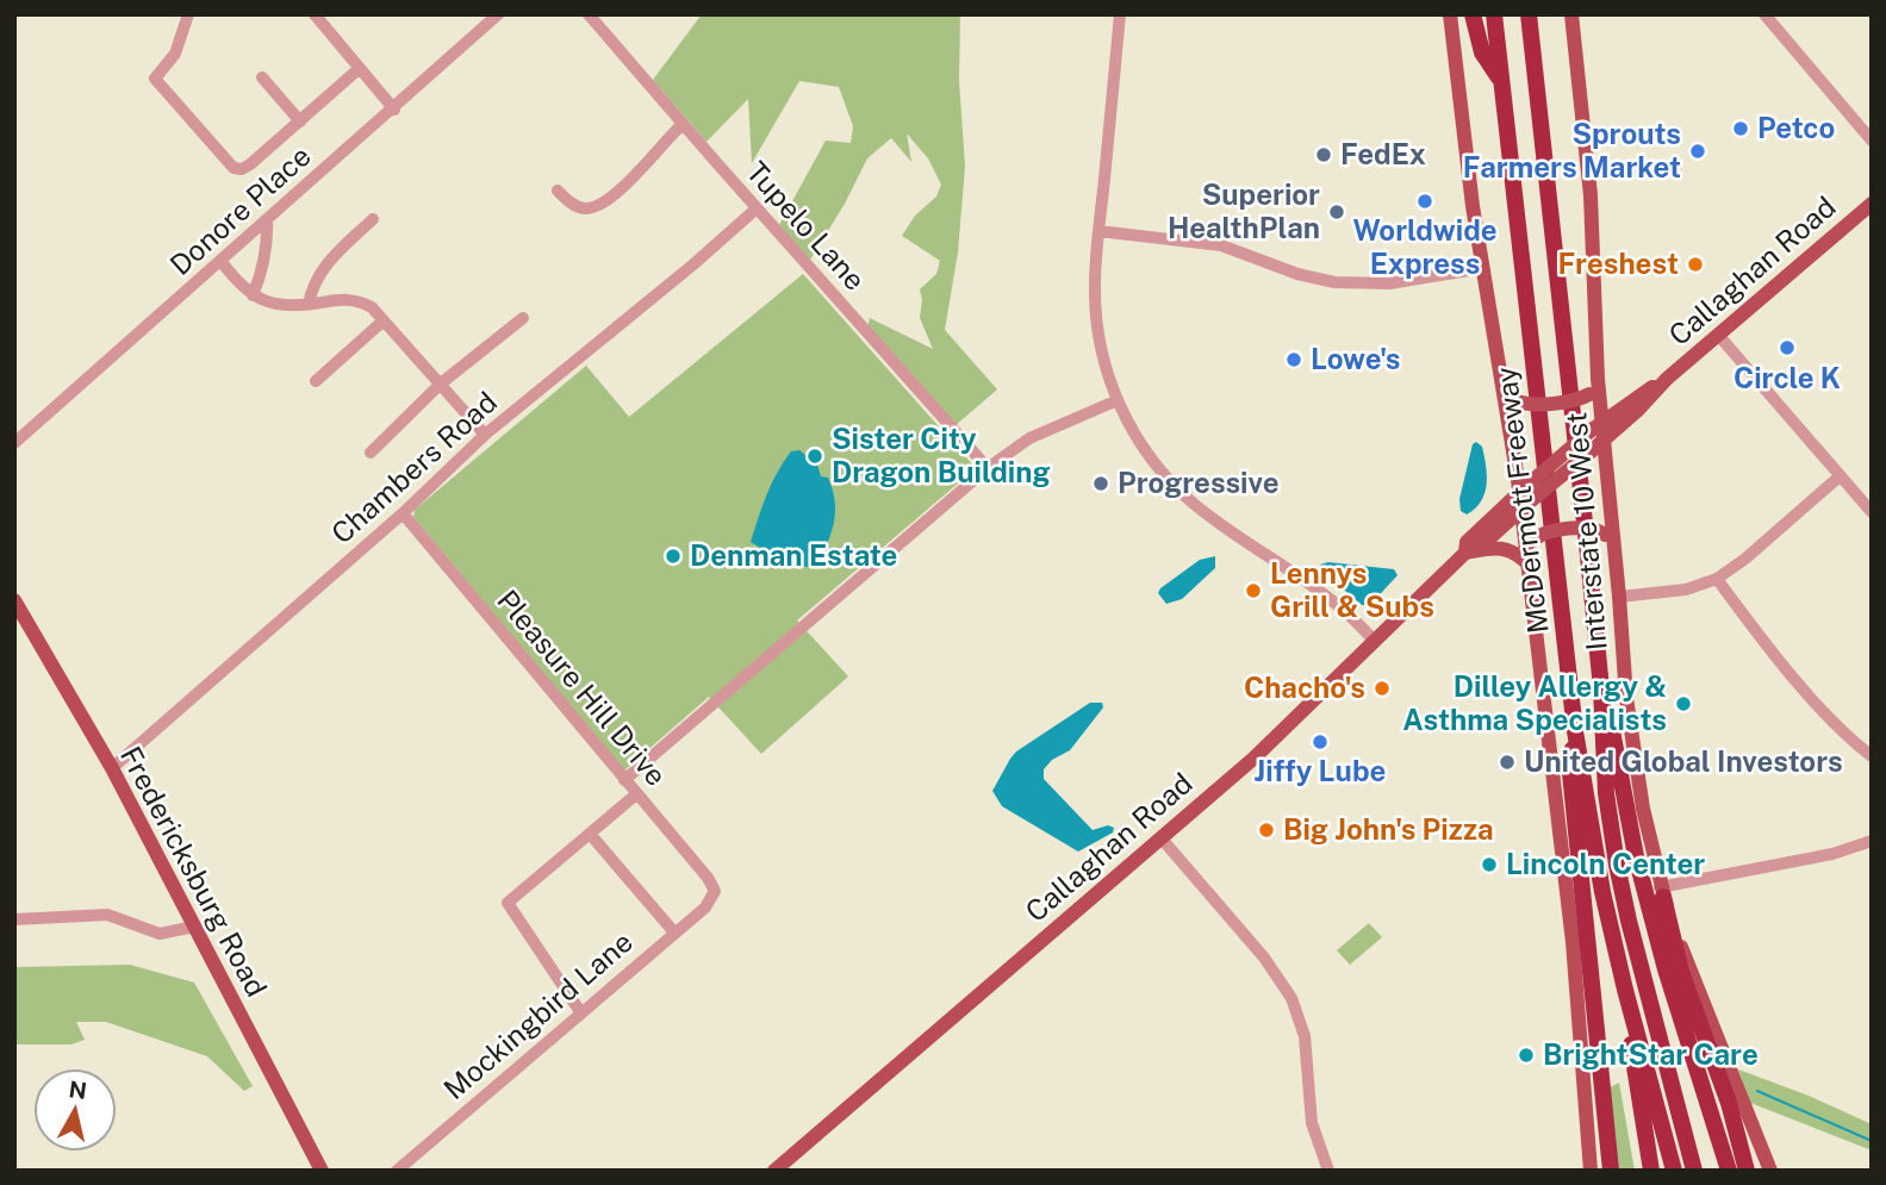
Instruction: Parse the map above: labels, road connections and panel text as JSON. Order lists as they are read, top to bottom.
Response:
{
  "streets": {
    "highway": ["McDermott Freeway"],
    "main road": ["Callaghan Road", "Interstate 10 West", "Fredericksburg Road"],
    "street": [
      "Donore Place",
      "Tupelo Lane",
      "Chambers Road",
      "Pleasure Hill Drive",
      "Mockingbird Lane"
    ]
  },
  "crossings": [
    ["Tupelo Lane", "Chambers Road"],
    ["Callaghan Road", "Interstate 10 West"],
    ["Chambers Road", "Pleasure Hill Drive"],
    ["Chambers Road", "Fredericksburg Road"],
    ["Pleasure Hill Drive", "Mockingbird Lane"]
  ],
  "places": [
    "Petco",
    "Sprouts Farmers Market",
    "FedEx",
    "Worldwide Express",
    "Superior HealthPlan",
    "Freshest",
    "Circle K",
    "Lowe's",
    "Sister City Dragon Building",
    "Progressive",
    "Denman Estate",
    "Lennys Grill & Subs",
    "Chacho's",
    "Dilley Allergy & Asthma Specialists",
    "Jiffy Lube",
    "United Global Investors",
    "Big John's Pizza",
    "Lincoln Center",
    "BrightStar Care"
  ],
  "north": "top"
}
